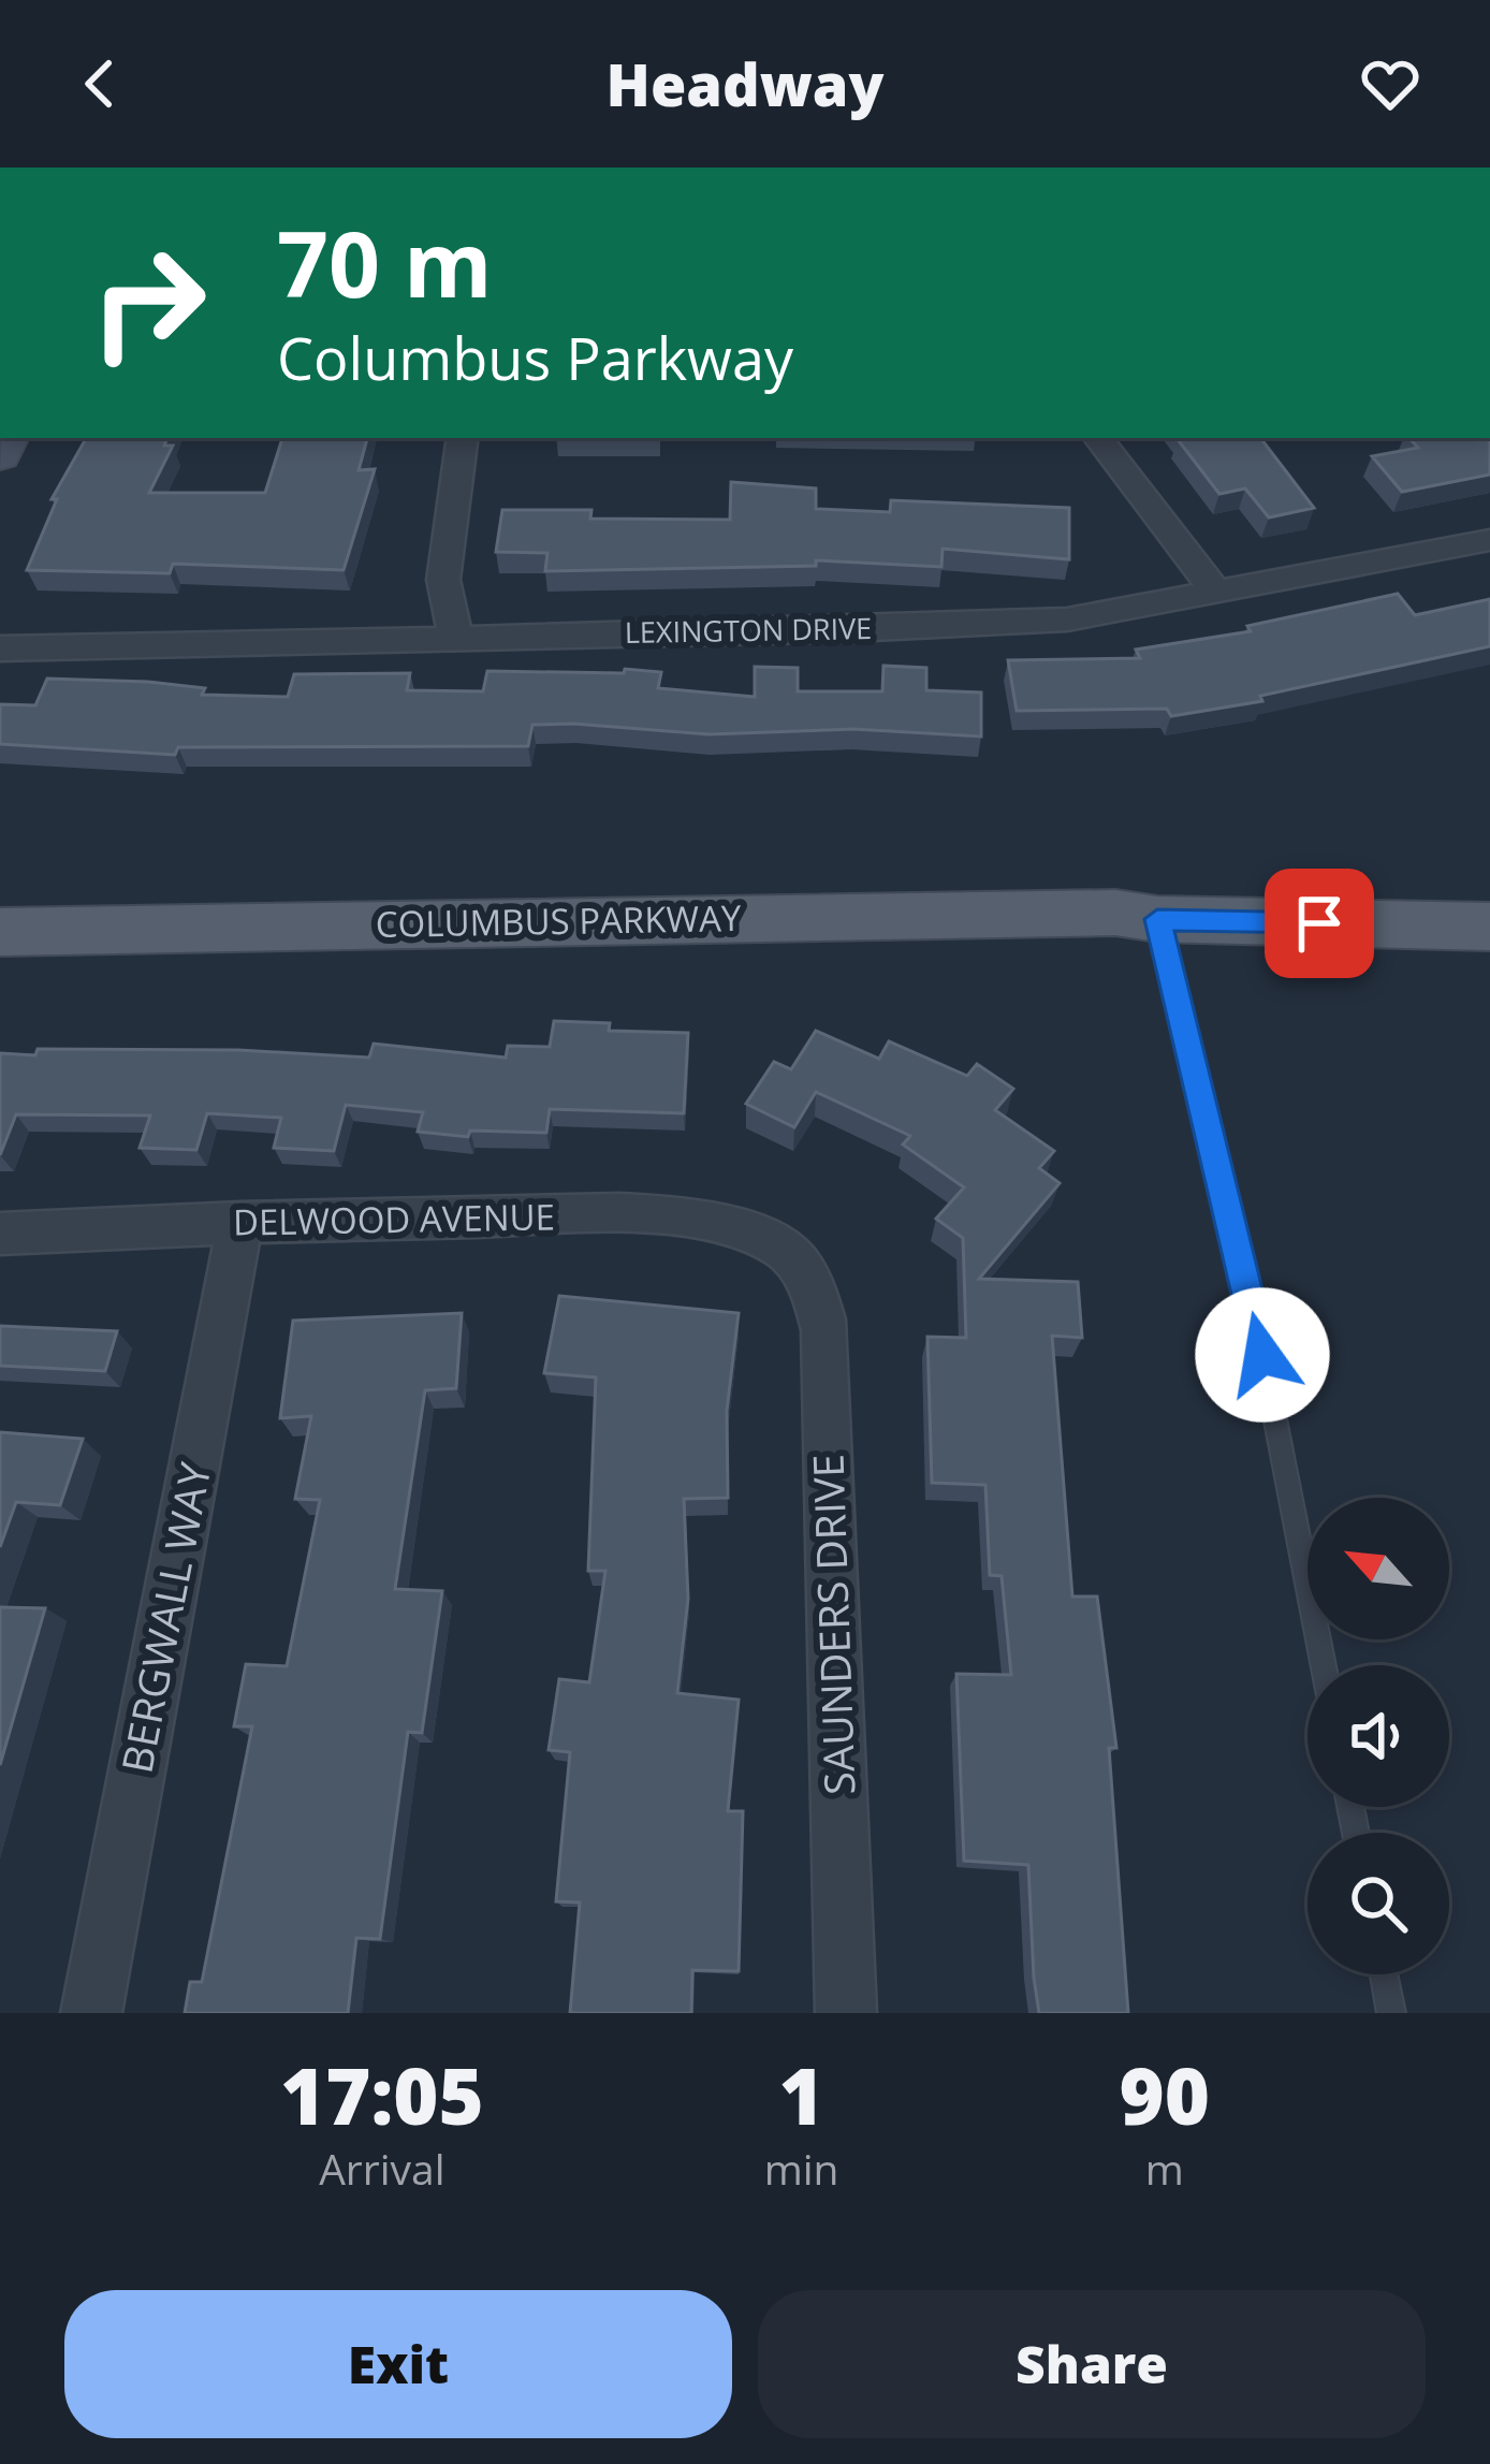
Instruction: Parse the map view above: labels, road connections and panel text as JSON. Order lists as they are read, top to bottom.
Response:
{
  "streets": {
    "main road": ["COLUMBUS PARKWAY"],
    "street": [
      "LEXINGTON DRIVE",
      "DELWOOD AVENUE",
      "BERGWALL WAY",
      "SAUNDERS DRIVE"
    ]
  },
  "crossings": [
    ["DELWOOD AVENUE", "BERGWALL WAY"],
    ["DELWOOD AVENUE", "SAUNDERS DRIVE"]
  ],
  "north": "top left",
  "page": {
    "header": "Headway",
    "turn": ["70 m", "Columbus Parkway"],
    "eta": [
      "17:05",
      "Arrival",
      "1",
      "min",
      "90",
      "m"
    ],
    "buttons": ["Exit", "Share"]
  }
}
